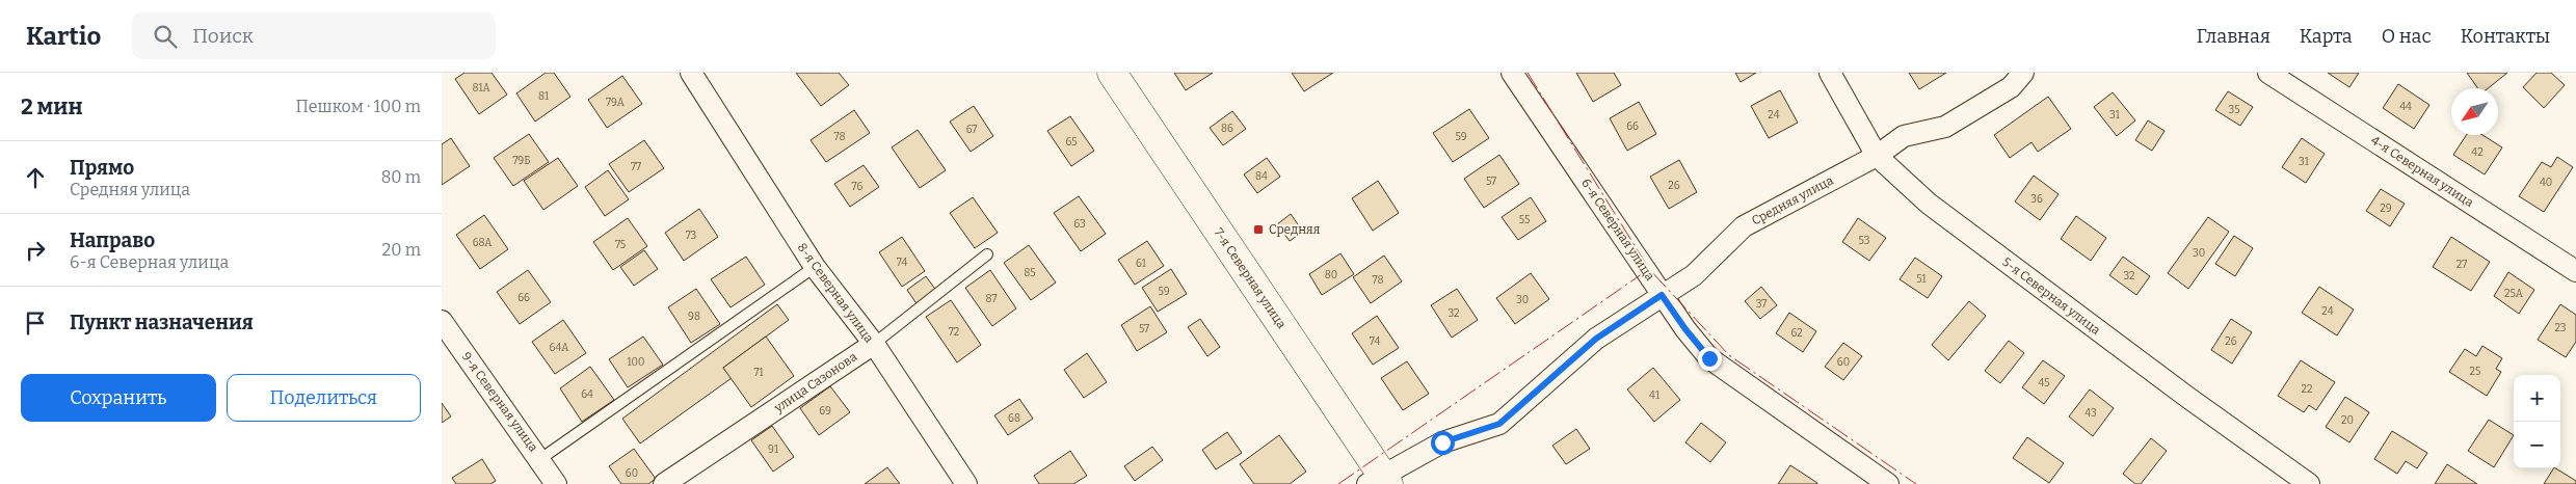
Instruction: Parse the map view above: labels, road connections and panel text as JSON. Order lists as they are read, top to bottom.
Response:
{
  "streets": {
    "main road": ["7-я Северная улица"],
    "street": [
      "4-я Северная улица",
      "Средняя улица",
      "6-я Северная улица",
      "8-я Северная улица",
      "5-я Северная улица",
      "улица Сазонова",
      "9-я Северная улица"
    ]
  },
  "crossings": [
    ["Средняя улица", "6-я Северная улица"],
    ["Средняя улица", "7-я Северная улица"],
    ["Средняя улица", "5-я Северная улица"],
    ["8-я Северная улица", "улица Сазонова"]
  ],
  "places": {
    "transit": ["Средняя"]
  },
  "house_numbers": [
    "81A",
    "81",
    "79A",
    "44",
    "35",
    "24",
    "31",
    "66",
    "86",
    "67",
    "78",
    "59",
    "65",
    "42",
    "79Б",
    "31",
    "77",
    "84",
    "57",
    "40",
    "26",
    "76",
    "36",
    "29",
    "55",
    "63",
    "73",
    "53",
    "68A",
    "75",
    "30",
    "74",
    "61",
    "27",
    "85",
    "80",
    "32",
    "51",
    "78",
    "59",
    "25А",
    "66",
    "87",
    "30",
    "37",
    "24",
    "32",
    "98",
    "23",
    "57",
    "72",
    "62",
    "74",
    "26",
    "64А",
    "100",
    "60",
    "25",
    "71",
    "45",
    "22",
    "64",
    "41",
    "69",
    "43",
    "68",
    "20",
    "91",
    "60"
  ],
  "north": "bottom left",
  "page": {
    "header": "Kartio",
    "search": "Поиск",
    "nav": [
      "Главная",
      "Карта",
      "О нас",
      "Контакты"
    ],
    "heading": ["2 мин", "Пешком · 100 m"],
    "list": [
      ["Прямо", "Средняя улица", "80 m"],
      ["Направо", "6-я Северная улица", "20 m"],
      "Пункт назначения"
    ],
    "buttons": ["Сохранить", "Поделиться"],
    "map_buttons": ["+", "−"]
  }
}
